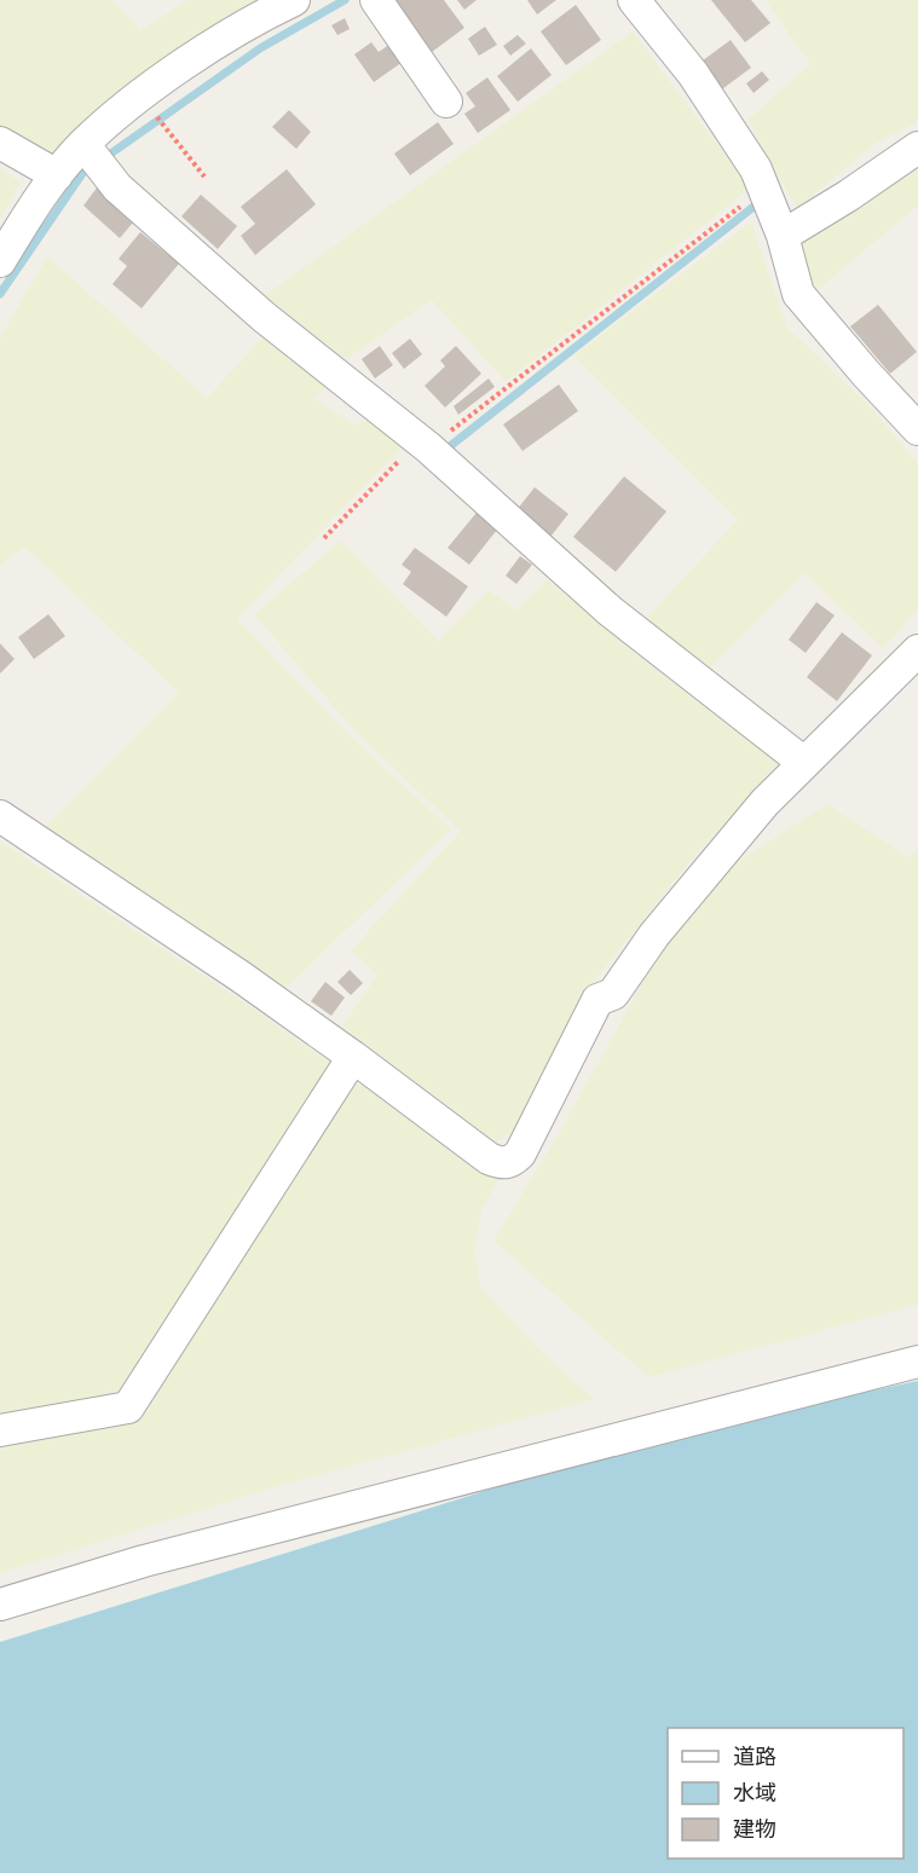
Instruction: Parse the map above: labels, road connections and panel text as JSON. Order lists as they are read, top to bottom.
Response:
{
  "legend": ["道路", "水域", "建物"]
}
